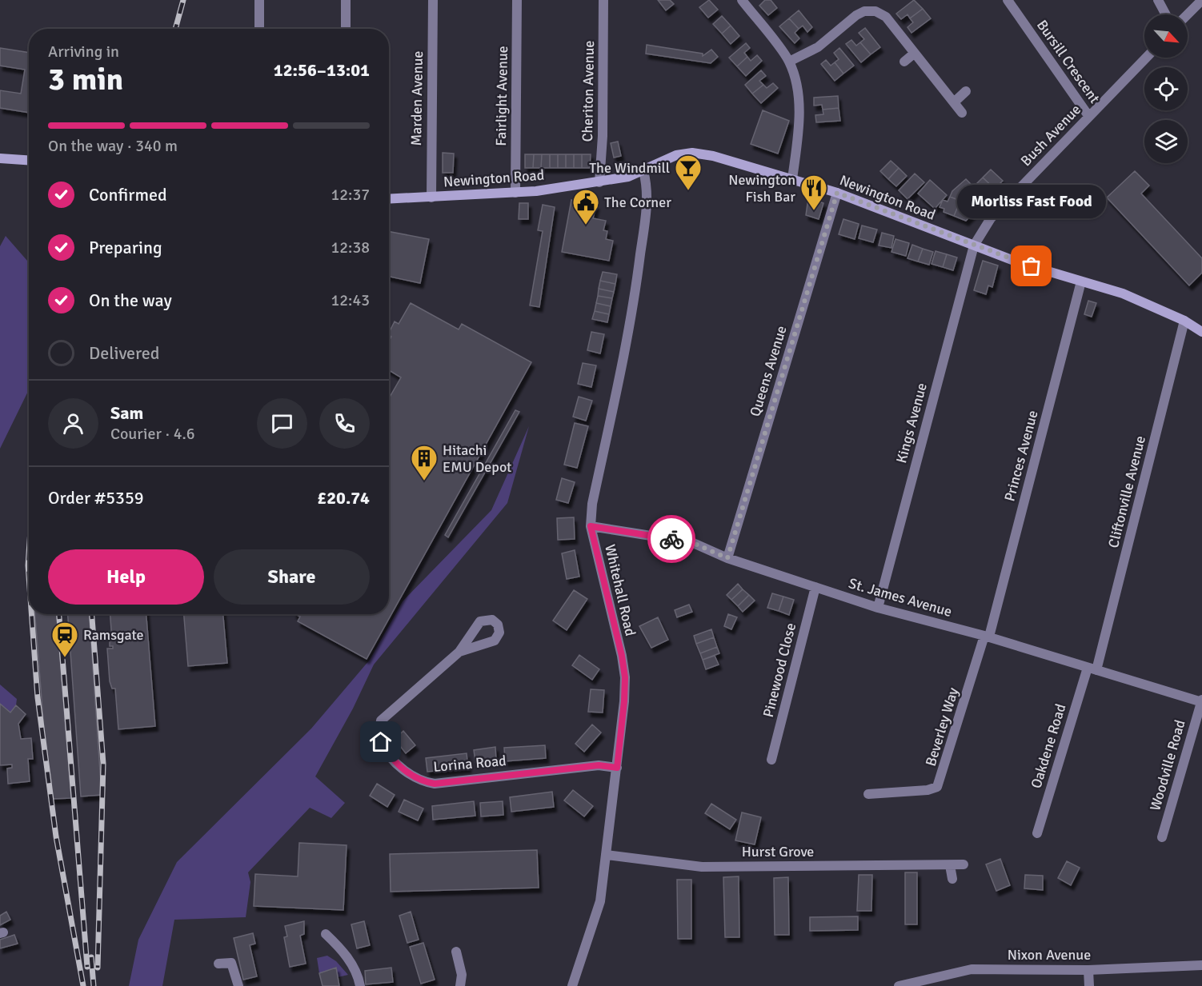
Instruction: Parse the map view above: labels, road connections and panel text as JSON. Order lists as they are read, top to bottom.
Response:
{
  "streets": {
    "main road": ["Newington Road"],
    "street": [
      "Bursill Crescent",
      "Cheriton Avenue",
      "Fairlight Avenue",
      "Marden Avenue",
      "Bush Avenue",
      "Queens Avenue",
      "Kings Avenue",
      "Princes Avenue",
      "Cliftonville Avenue",
      "Whitehall Road",
      "St. James Avenue",
      "Pinewood Close",
      "Beverley Way",
      "Oakdene Road",
      "Lorina Road",
      "Woodville Road",
      "Hurst Grove",
      "Nixon Avenue"
    ]
  },
  "crossings": [
    ["Bursill Crescent", "Bush Avenue"],
    ["Cheriton Avenue", "Newington Road"],
    ["Fairlight Avenue", "Newington Road"],
    ["Marden Avenue", "Newington Road"],
    ["Bush Avenue", "Newington Road"],
    ["Bush Avenue", "Kings Avenue"],
    ["Newington Road", "Queens Avenue"],
    ["Newington Road", "Kings Avenue"],
    ["Newington Road", "Princes Avenue"],
    ["Newington Road", "Cliftonville Avenue"],
    ["Newington Road", "Whitehall Road"],
    ["Queens Avenue", "St. James Avenue"],
    ["Kings Avenue", "St. James Avenue"],
    ["Princes Avenue", "St. James Avenue"],
    ["Princes Avenue", "Beverley Way"],
    ["Cliftonville Avenue", "St. James Avenue"],
    ["Cliftonville Avenue", "Oakdene Road"],
    ["Whitehall Road", "St. James Avenue"],
    ["Whitehall Road", "Lorina Road"],
    ["Whitehall Road", "Hurst Grove"],
    ["St. James Avenue", "Pinewood Close"],
    ["St. James Avenue", "Beverley Way"],
    ["St. James Avenue", "Oakdene Road"],
    ["St. James Avenue", "Woodville Road"]
  ],
  "places": {
    "bar": ["The Windmill"],
    "restaurant": ["Newington Fish Bar"],
    "public building": ["The Corner"],
    "other": ["Morliss Fast Food"],
    "building": ["Hitachi EMU Depot"],
    "station": ["Ramsgate"]
  },
  "north": "bottom right",
  "page": {
    "heading": ["3 min", "Arriving in", "12:56–13:01"],
    "panel": [
      "Sam",
      "Courier · 4.6",
      "Order #5359",
      "£20.74"
    ],
    "bar": "On the way · 340 m",
    "list": [
      ["Confirmed", "12:37"],
      ["Preparing", "12:38"],
      ["On the way", "12:43"],
      "Delivered"
    ],
    "bubble": "Morliss Fast Food",
    "buttons": ["Help", "Share"]
  }
}
